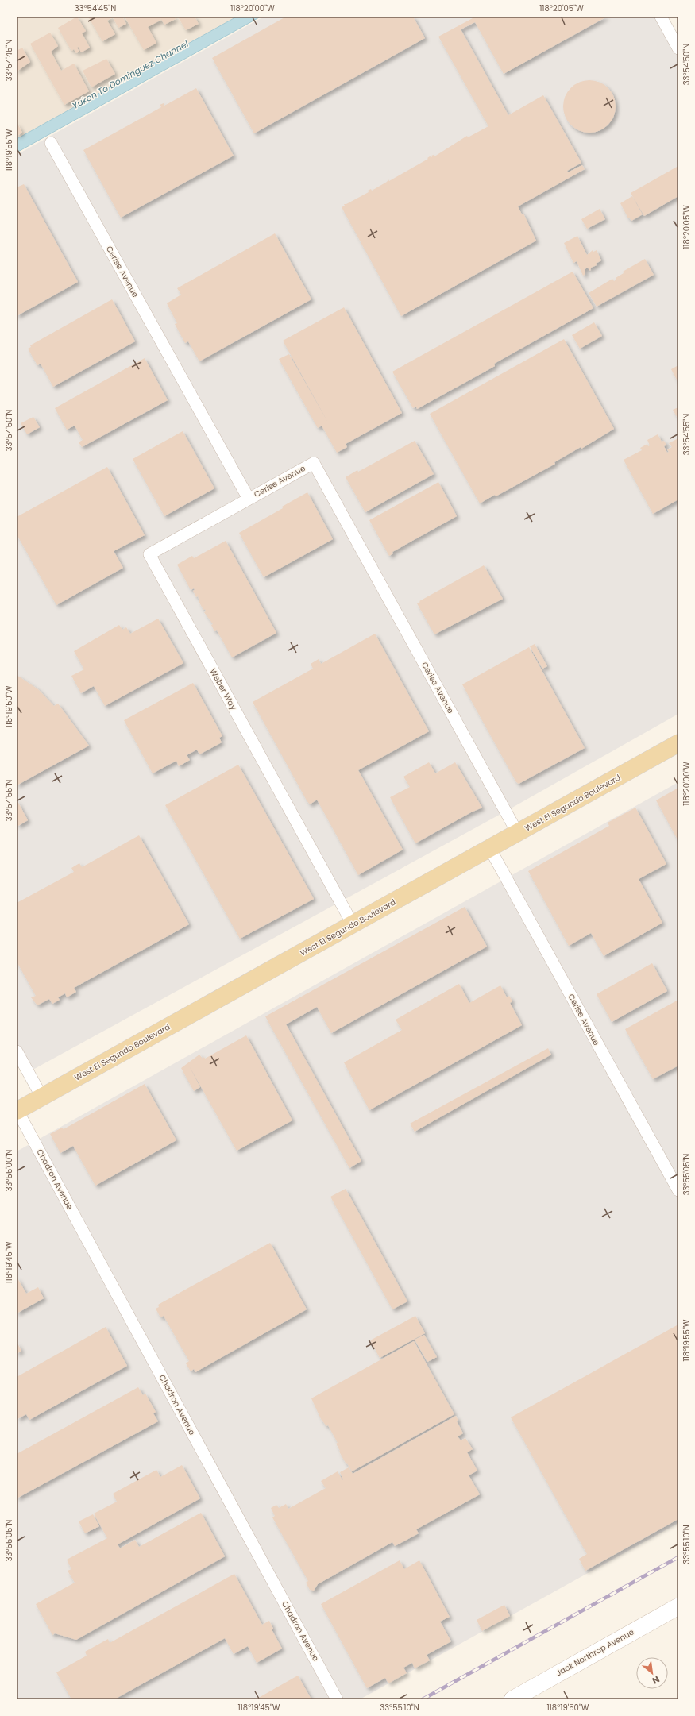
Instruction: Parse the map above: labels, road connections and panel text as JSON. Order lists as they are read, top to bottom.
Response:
{
  "streets": {
    "main road": ["West El Segundo Boulevard"],
    "street": [
      "Cerise Avenue",
      "Weber Way",
      "Chadron Avenue",
      "Jack Northrop Avenue"
    ]
  },
  "crossings": [
    ["Cerise Avenue", "Weber Way"],
    ["Cerise Avenue", "West El Segundo Boulevard"],
    ["Weber Way", "West El Segundo Boulevard"],
    ["West El Segundo Boulevard", "Chadron Avenue"]
  ],
  "water": ["Yukon To Dominguez Channel"],
  "north": "bottom right",
  "coordinates": [
    "33°54'45\"N",
    "118°20'00\"W",
    "118°20'05\"W",
    "33°54'50\"N",
    "118°19'55\"W",
    "33°54'55\"N",
    "118°19'50\"W",
    "33°55'00\"N",
    "33°55'05\"N",
    "118°19'45\"W",
    "33°55'10\"N"
  ]
}
